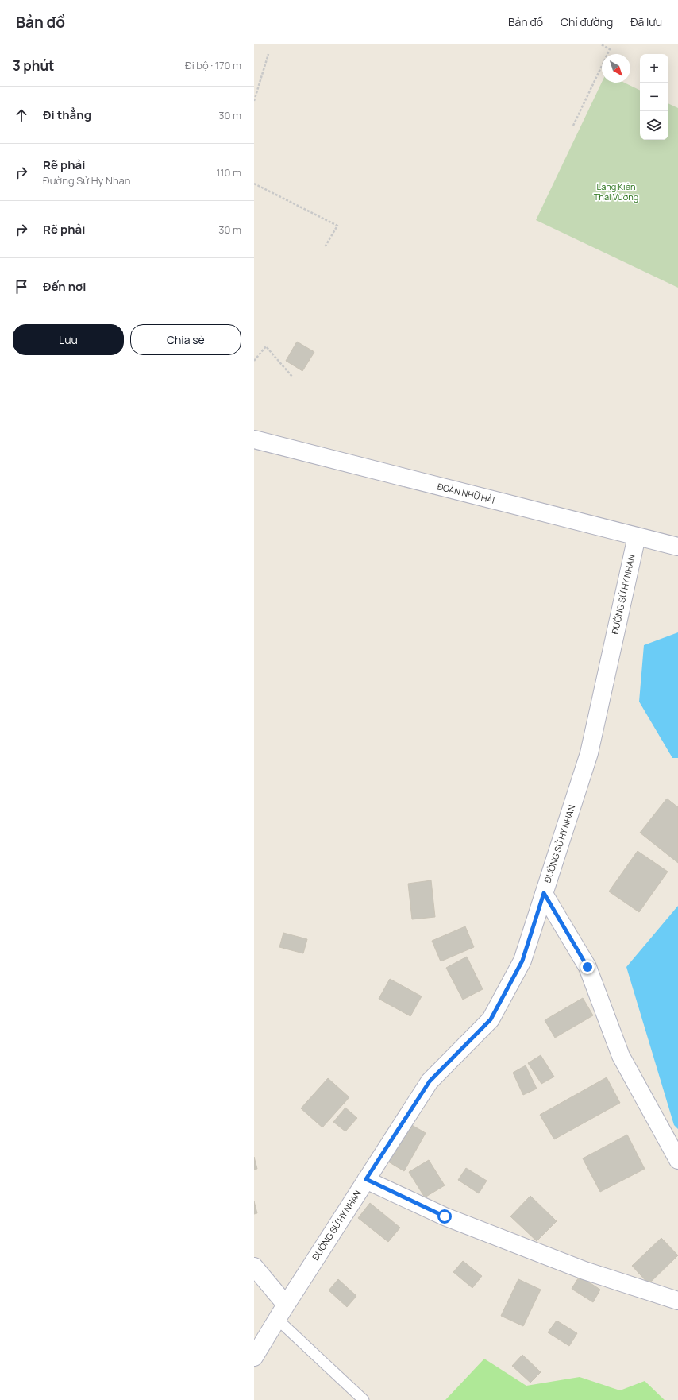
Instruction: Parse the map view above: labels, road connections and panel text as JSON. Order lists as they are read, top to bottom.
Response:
{
  "streets": {
    "street": ["ĐOÀN NHỮ HÀI", "ĐƯỜNG SỬ HY NHAN"]
  },
  "crossings": [
    ["ĐOÀN NHỮ HÀI", "ĐƯỜNG SỬ HY NHAN"]
  ],
  "parks": ["Lăng Kiên Thái Vương"],
  "north": "bottom right",
  "page": {
    "header": "Bản đồ",
    "nav": ["Bản đồ", "Chỉ đường", "Đã lưu"],
    "heading": ["3 phút", "Đi bộ · 170 m"],
    "map_buttons": ["+", "−"],
    "list": [
      ["Đi thẳng", "30 m"],
      ["Rẽ phải", "Đường Sử Hy Nhan", "110 m"],
      ["Rẽ phải", "30 m"],
      "Đến nơi"
    ],
    "buttons": ["Lưu", "Chia sẻ"]
  }
}
